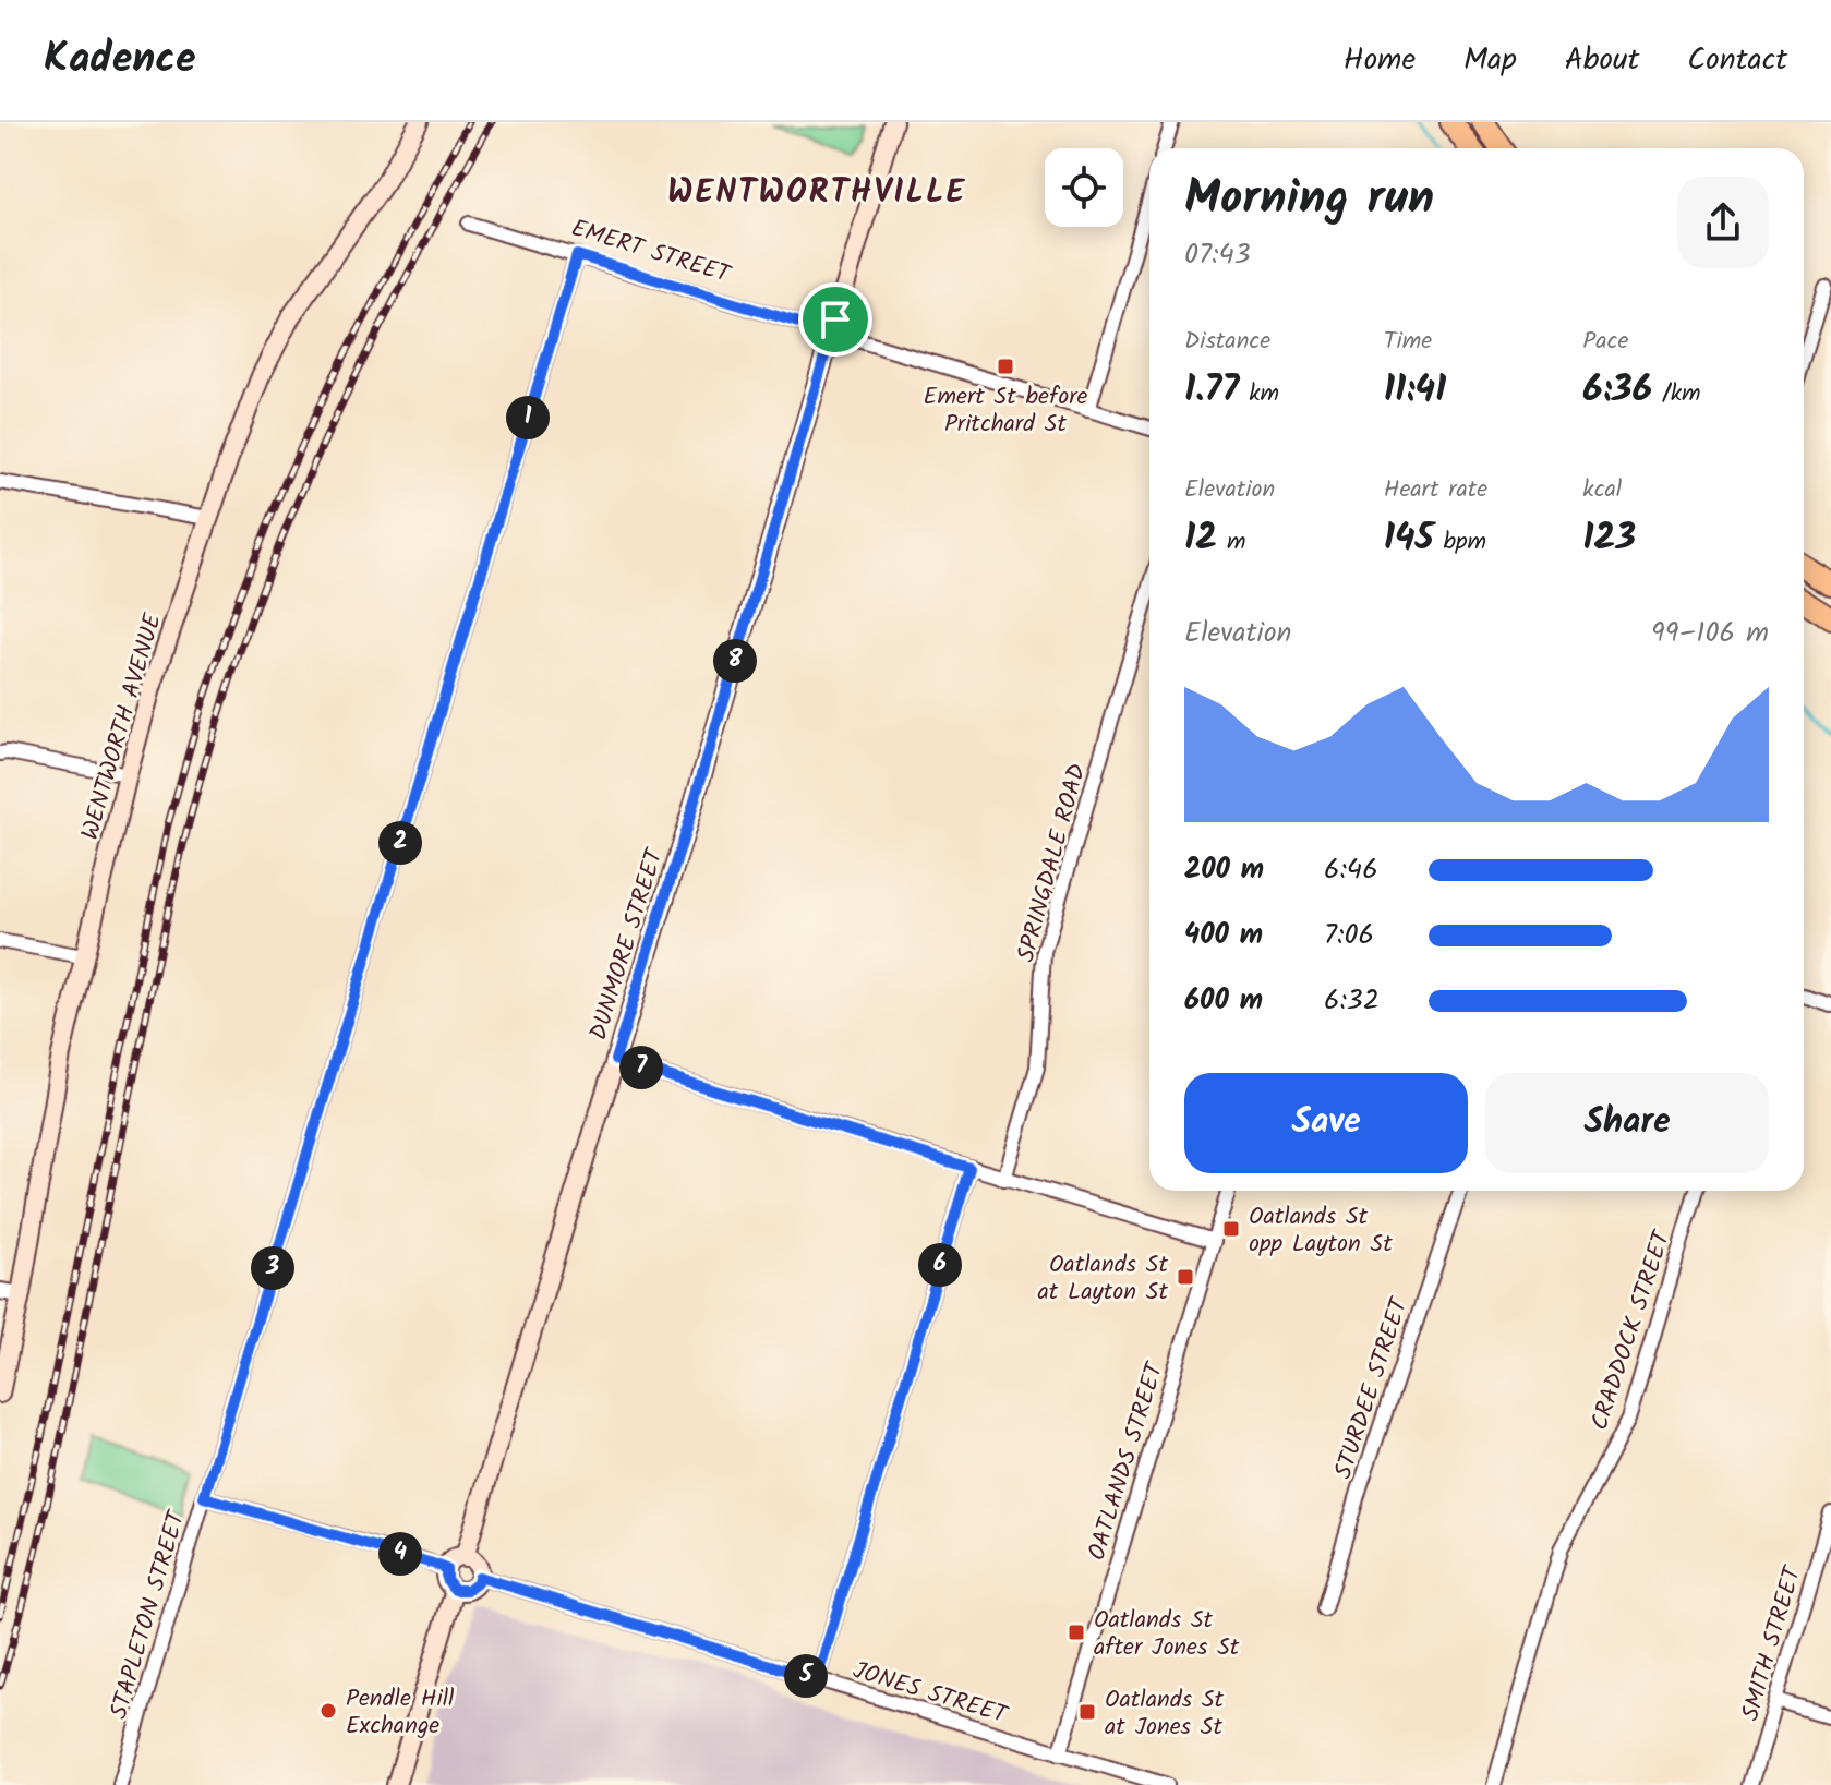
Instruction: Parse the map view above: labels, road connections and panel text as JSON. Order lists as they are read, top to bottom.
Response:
{
  "streets": {
    "main road": ["WENTWORTH AVENUE", "DUNMORE STREET"],
    "street": [
      "EMERT STREET",
      "SPRINGDALE ROAD",
      "CRADDOCK STREET",
      "STURDEE STREET",
      "OATLANDS STREET",
      "STAPLETON STREET",
      "SMITH STREET",
      "JONES STREET"
    ]
  },
  "crossings": [
    ["EMERT STREET", "STAPLETON STREET"],
    ["DUNMORE STREET", "JONES STREET"],
    ["OATLANDS STREET", "JONES STREET"]
  ],
  "districts": ["WENTWORTHVILLE"],
  "places": {
    "transit": [
      "Emert St before Pritchard St",
      "Oatlands St opp Layton St",
      "Oatlands St at Layton St",
      "Oatlands St after Jones St",
      "Oatlands St at Jones St"
    ],
    "other": ["Pendle Hill Exchange"]
  },
  "page": {
    "header": "Kadence",
    "nav": [
      "Home",
      "Map",
      "About",
      "Contact"
    ],
    "heading": ["Morning run", "07:43"],
    "stats": [
      ["Distance", "1.77 km"],
      ["Time", "11:41"],
      ["Pace", "6:36 /km"],
      ["Elevation", "12 m"],
      ["Heart rate", "145 bpm"],
      ["kcal", "123"]
    ],
    "pins": [
      "1",
      "8",
      "2",
      "7",
      "6",
      "3",
      "4",
      "5"
    ],
    "chart": ["Elevation", "99–106 m"],
    "list": [
      {
        "name": "200 m",
        "note": "6:46"
      },
      {
        "name": "400 m",
        "note": "7:06"
      },
      {
        "name": "600 m",
        "note": "6:32"
      }
    ],
    "buttons": ["Save", "Share"]
  }
}
